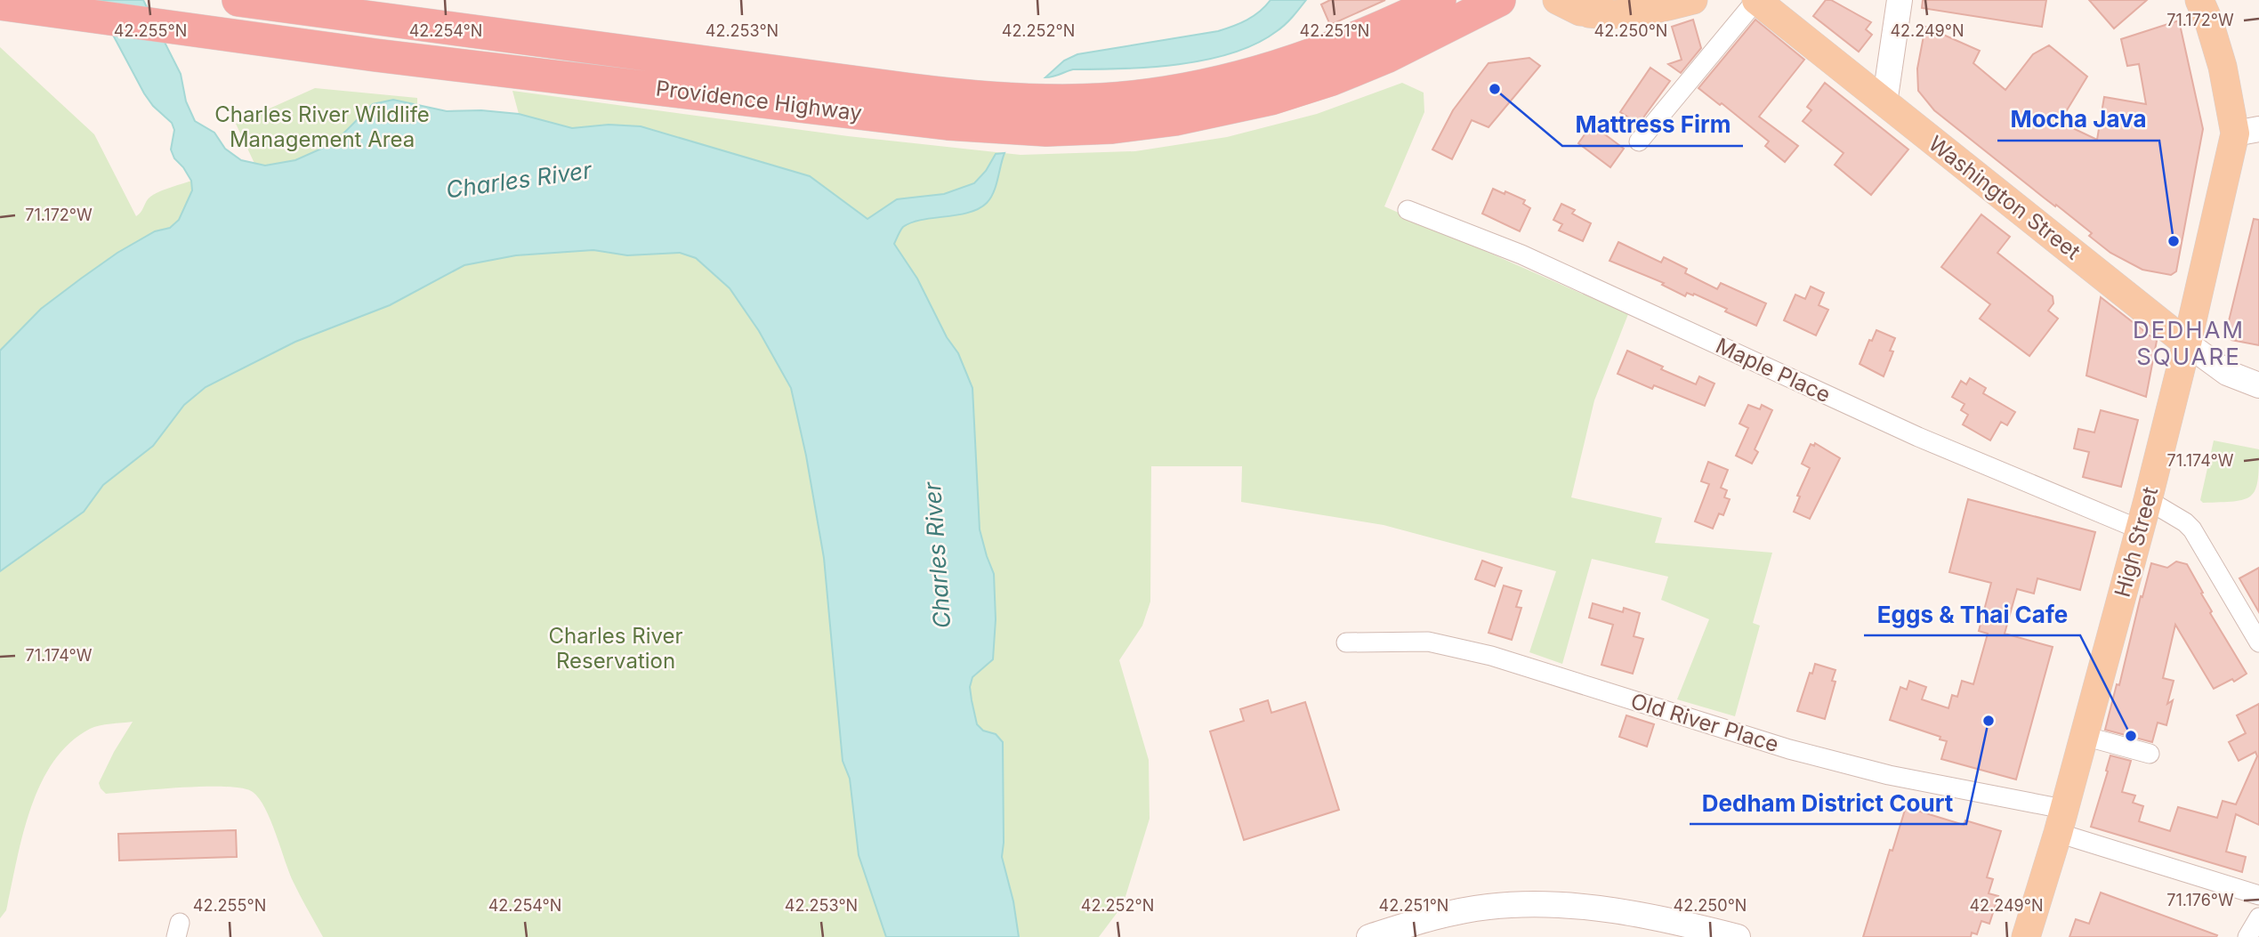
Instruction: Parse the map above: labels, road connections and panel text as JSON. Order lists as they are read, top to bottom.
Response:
{
  "streets": {
    "highway": ["Providence Highway"],
    "main road": ["Washington Street", "High Street"],
    "street": ["Maple Place", "Old River Place"]
  },
  "crossings": [
    ["Washington Street", "High Street"],
    ["Maple Place", "High Street"],
    ["High Street", "Old River Place"]
  ],
  "districts": ["DEDHAM SQUARE"],
  "water": ["Charles River"],
  "parks": ["Charles River Wildlife Management Area", "Charles River Reservation"],
  "places": [
    "Mattress Firm",
    "Mocha Java",
    "Dedham District Court",
    "Eggs & Thai Cafe"
  ],
  "coordinates": [
    "71.172°W",
    "42.255°N",
    "42.254°N",
    "42.253°N",
    "42.252°N",
    "42.251°N",
    "42.250°N",
    "42.249°N",
    "71.174°W",
    "71.176°W"
  ]
}
